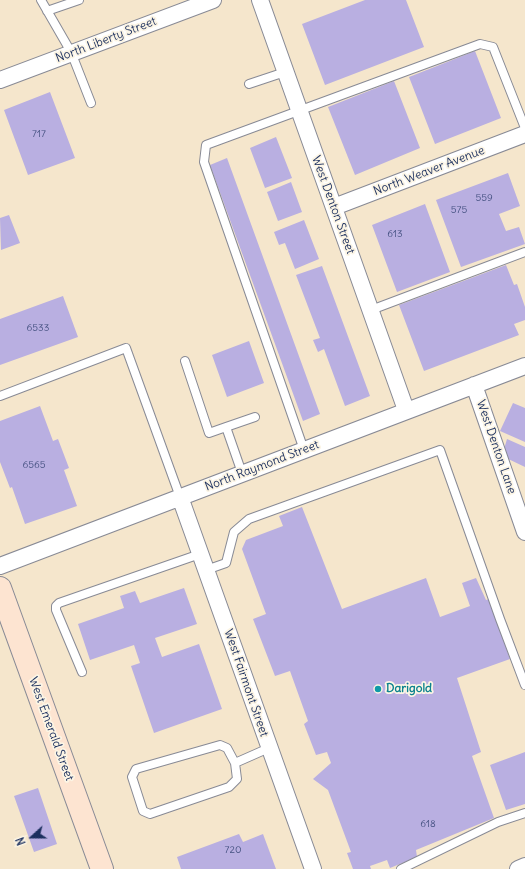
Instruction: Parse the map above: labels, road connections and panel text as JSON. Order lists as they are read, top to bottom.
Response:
{
  "streets": {
    "main road": ["West Emerald Street"],
    "street": [
      "North Liberty Street",
      "North Weaver Avenue",
      "West Denton Street",
      "West Denton Lane",
      "North Raymond Street",
      "West Fairmont Street"
    ]
  },
  "crossings": [
    ["North Weaver Avenue", "West Denton Street"],
    ["West Denton Street", "North Raymond Street"],
    ["West Denton Lane", "North Raymond Street"],
    ["North Raymond Street", "West Fairmont Street"]
  ],
  "places": ["Darigold"],
  "house_numbers": [
    "717",
    "559",
    "575",
    "613",
    "6533",
    "6565",
    "618",
    "720"
  ],
  "north": "left"
}
